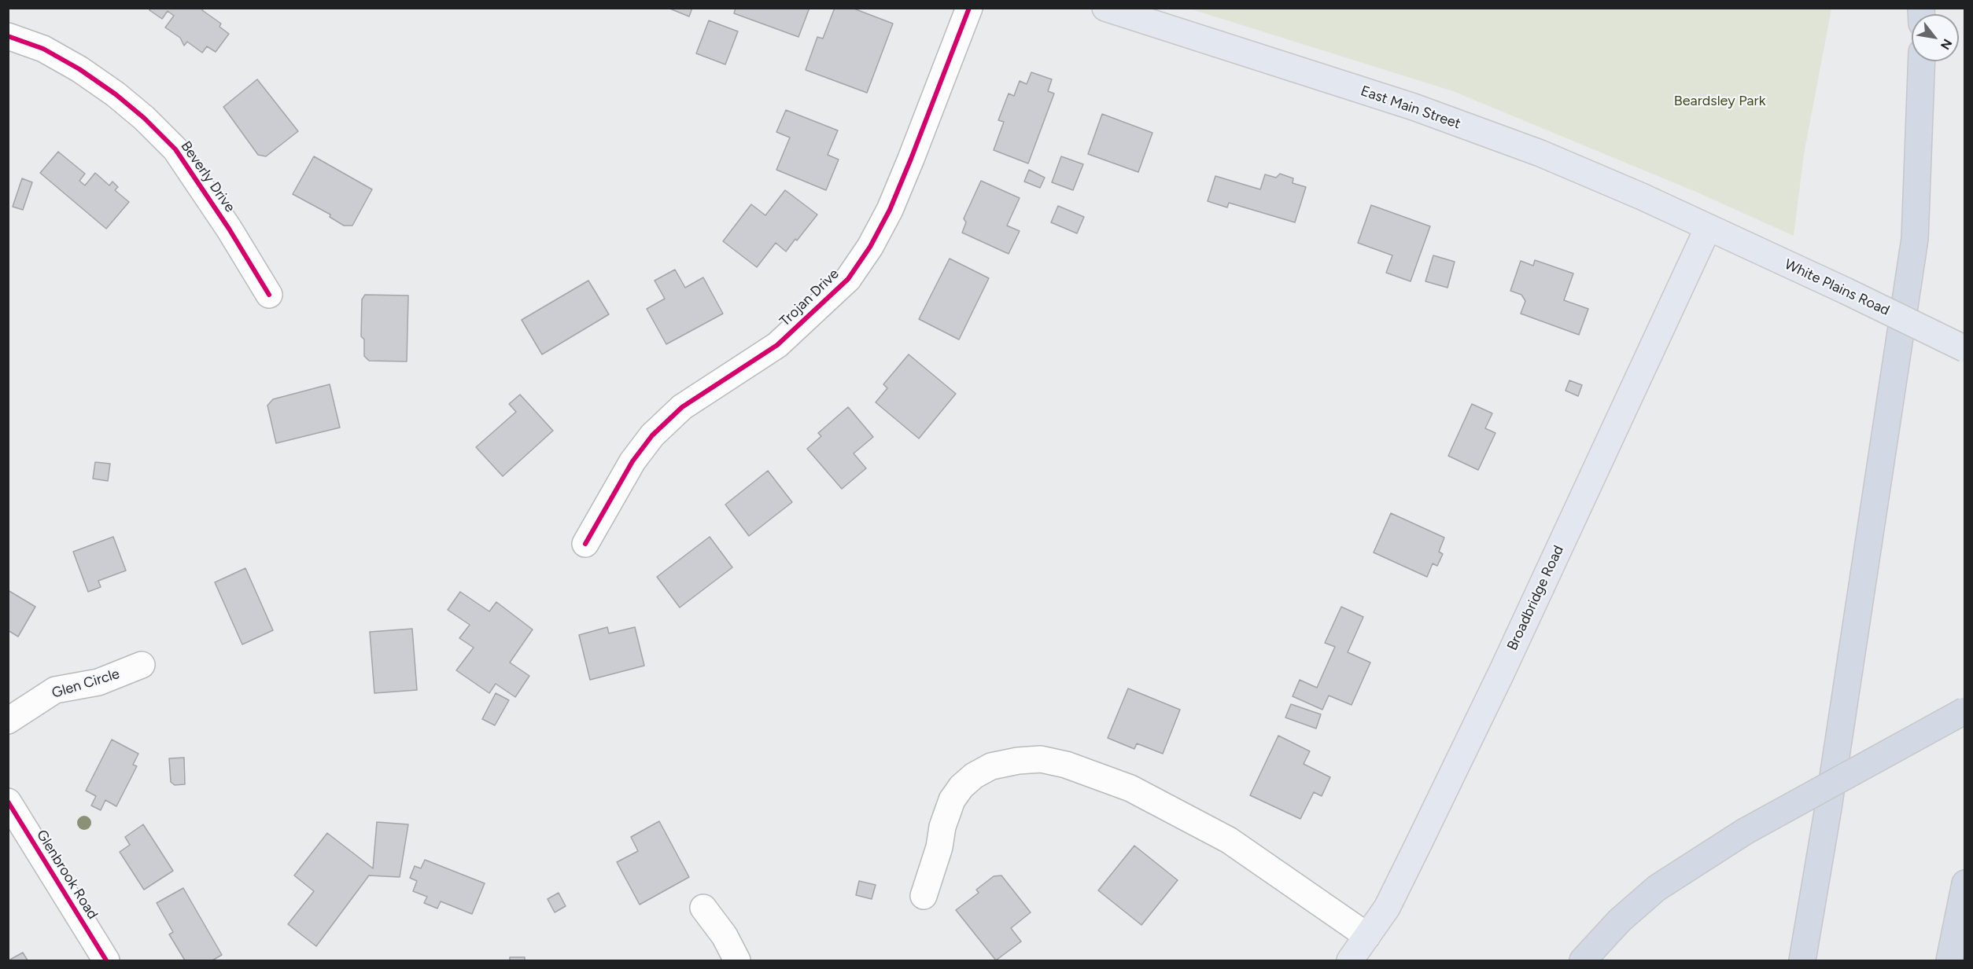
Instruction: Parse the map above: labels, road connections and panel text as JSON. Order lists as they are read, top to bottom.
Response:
{
  "streets": {
    "main road": ["East Main Street", "White Plains Road", "Broadbridge Road"],
    "street": [
      "Beverly Drive",
      "Trojan Drive",
      "Glen Circle",
      "Glenbrook Road"
    ]
  },
  "crossings": [
    ["East Main Street", "White Plains Road"],
    ["East Main Street", "Broadbridge Road"],
    ["White Plains Road", "Broadbridge Road"]
  ],
  "parks": ["Beardsley Park"],
  "north": "bottom right"
}
